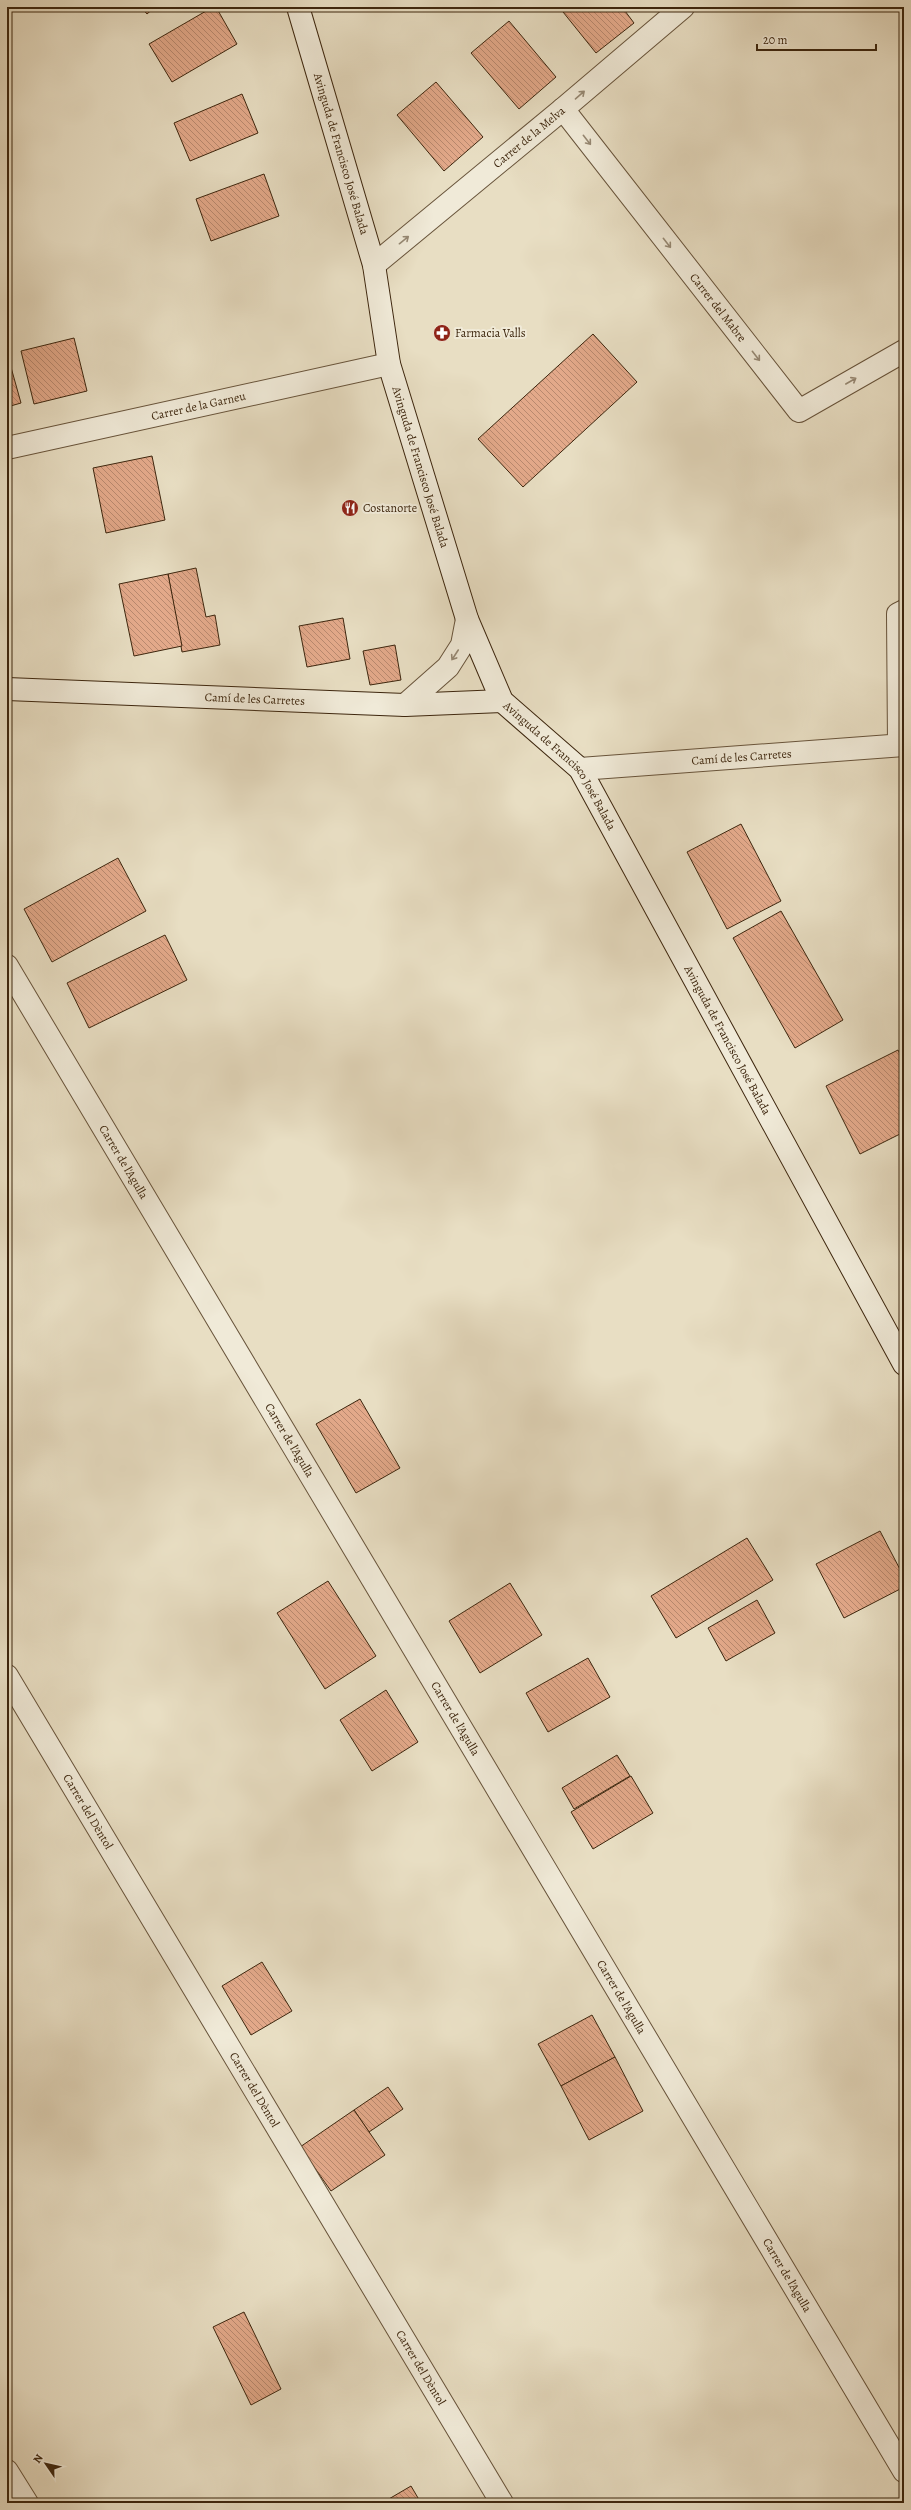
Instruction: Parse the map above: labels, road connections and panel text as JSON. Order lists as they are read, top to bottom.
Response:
{
  "streets": {
    "street": [
      "Carrer de la Melva",
      "Avinguda de Francisco José Balada",
      "Carrer del Mabre",
      "Carrer de la Garneu",
      "Camí de les Carretes",
      "Carrer de l'Agulla",
      "Carrer del Dèntol"
    ]
  },
  "crossings": [
    ["Carrer de la Melva", "Avinguda de Francisco José Balada"],
    ["Carrer de la Melva", "Carrer del Mabre"],
    ["Avinguda de Francisco José Balada", "Carrer de la Garneu"],
    ["Avinguda de Francisco José Balada", "Camí de les Carretes"]
  ],
  "one_way": ["Carrer de la Melva", "Carrer del Mabre"],
  "places": {
    "pharmacy": ["Farmacia Valls"],
    "restaurant": ["Costanorte"]
  },
  "scale_bar": "20 m",
  "north": "top left"
}
